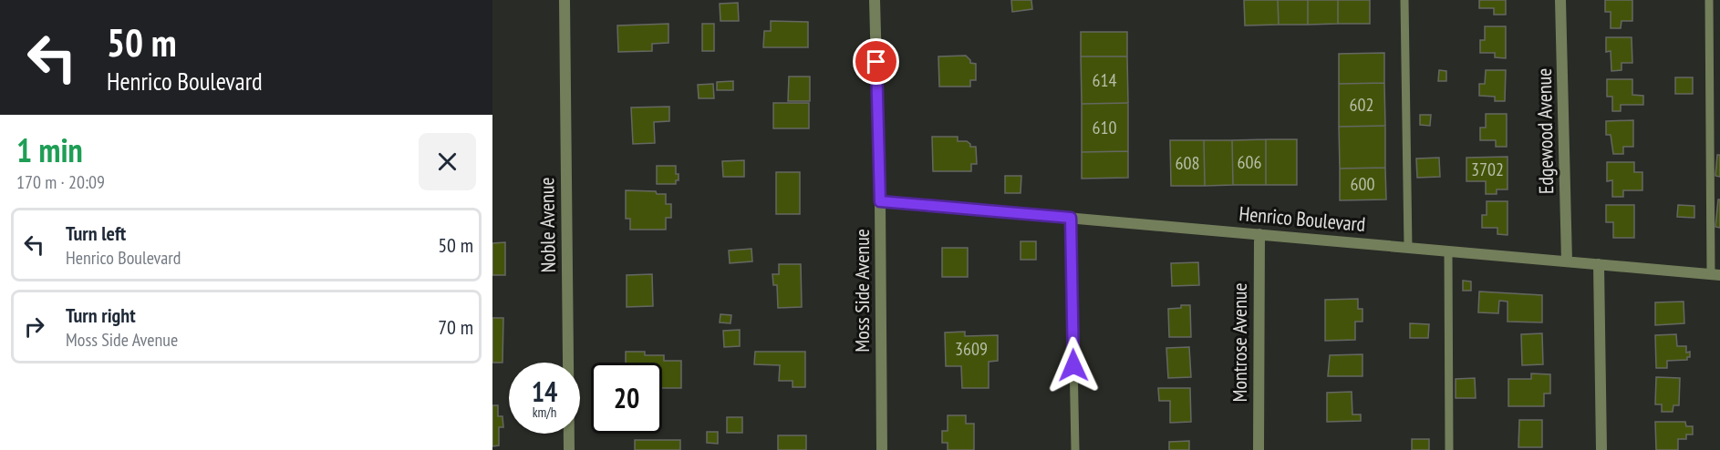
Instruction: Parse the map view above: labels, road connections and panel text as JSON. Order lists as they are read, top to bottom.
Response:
{
  "streets": {
    "street": [
      "Edgewood Avenue",
      "Henrico Boulevard",
      "Noble Avenue",
      "Moss Side Avenue",
      "Montrose Avenue"
    ]
  },
  "crossings": [
    ["Edgewood Avenue", "Henrico Boulevard"],
    ["Henrico Boulevard", "Moss Side Avenue"],
    ["Henrico Boulevard", "Montrose Avenue"]
  ],
  "house_numbers": [
    "614",
    "602",
    "610",
    "606",
    "608",
    "3702",
    "600",
    "3609"
  ],
  "page": {
    "turn": ["50 m", "Henrico Boulevard"],
    "heading": ["1 min", "170 m · 20:09"],
    "list": [
      {
        "name": "Turn left",
        "note": "Henrico Boulevard",
        "value": "50 m"
      },
      {
        "name": "Turn right",
        "note": "Moss Side Avenue",
        "value": "70 m"
      }
    ],
    "speed": "14 km/h",
    "limit": "20"
  }
}
